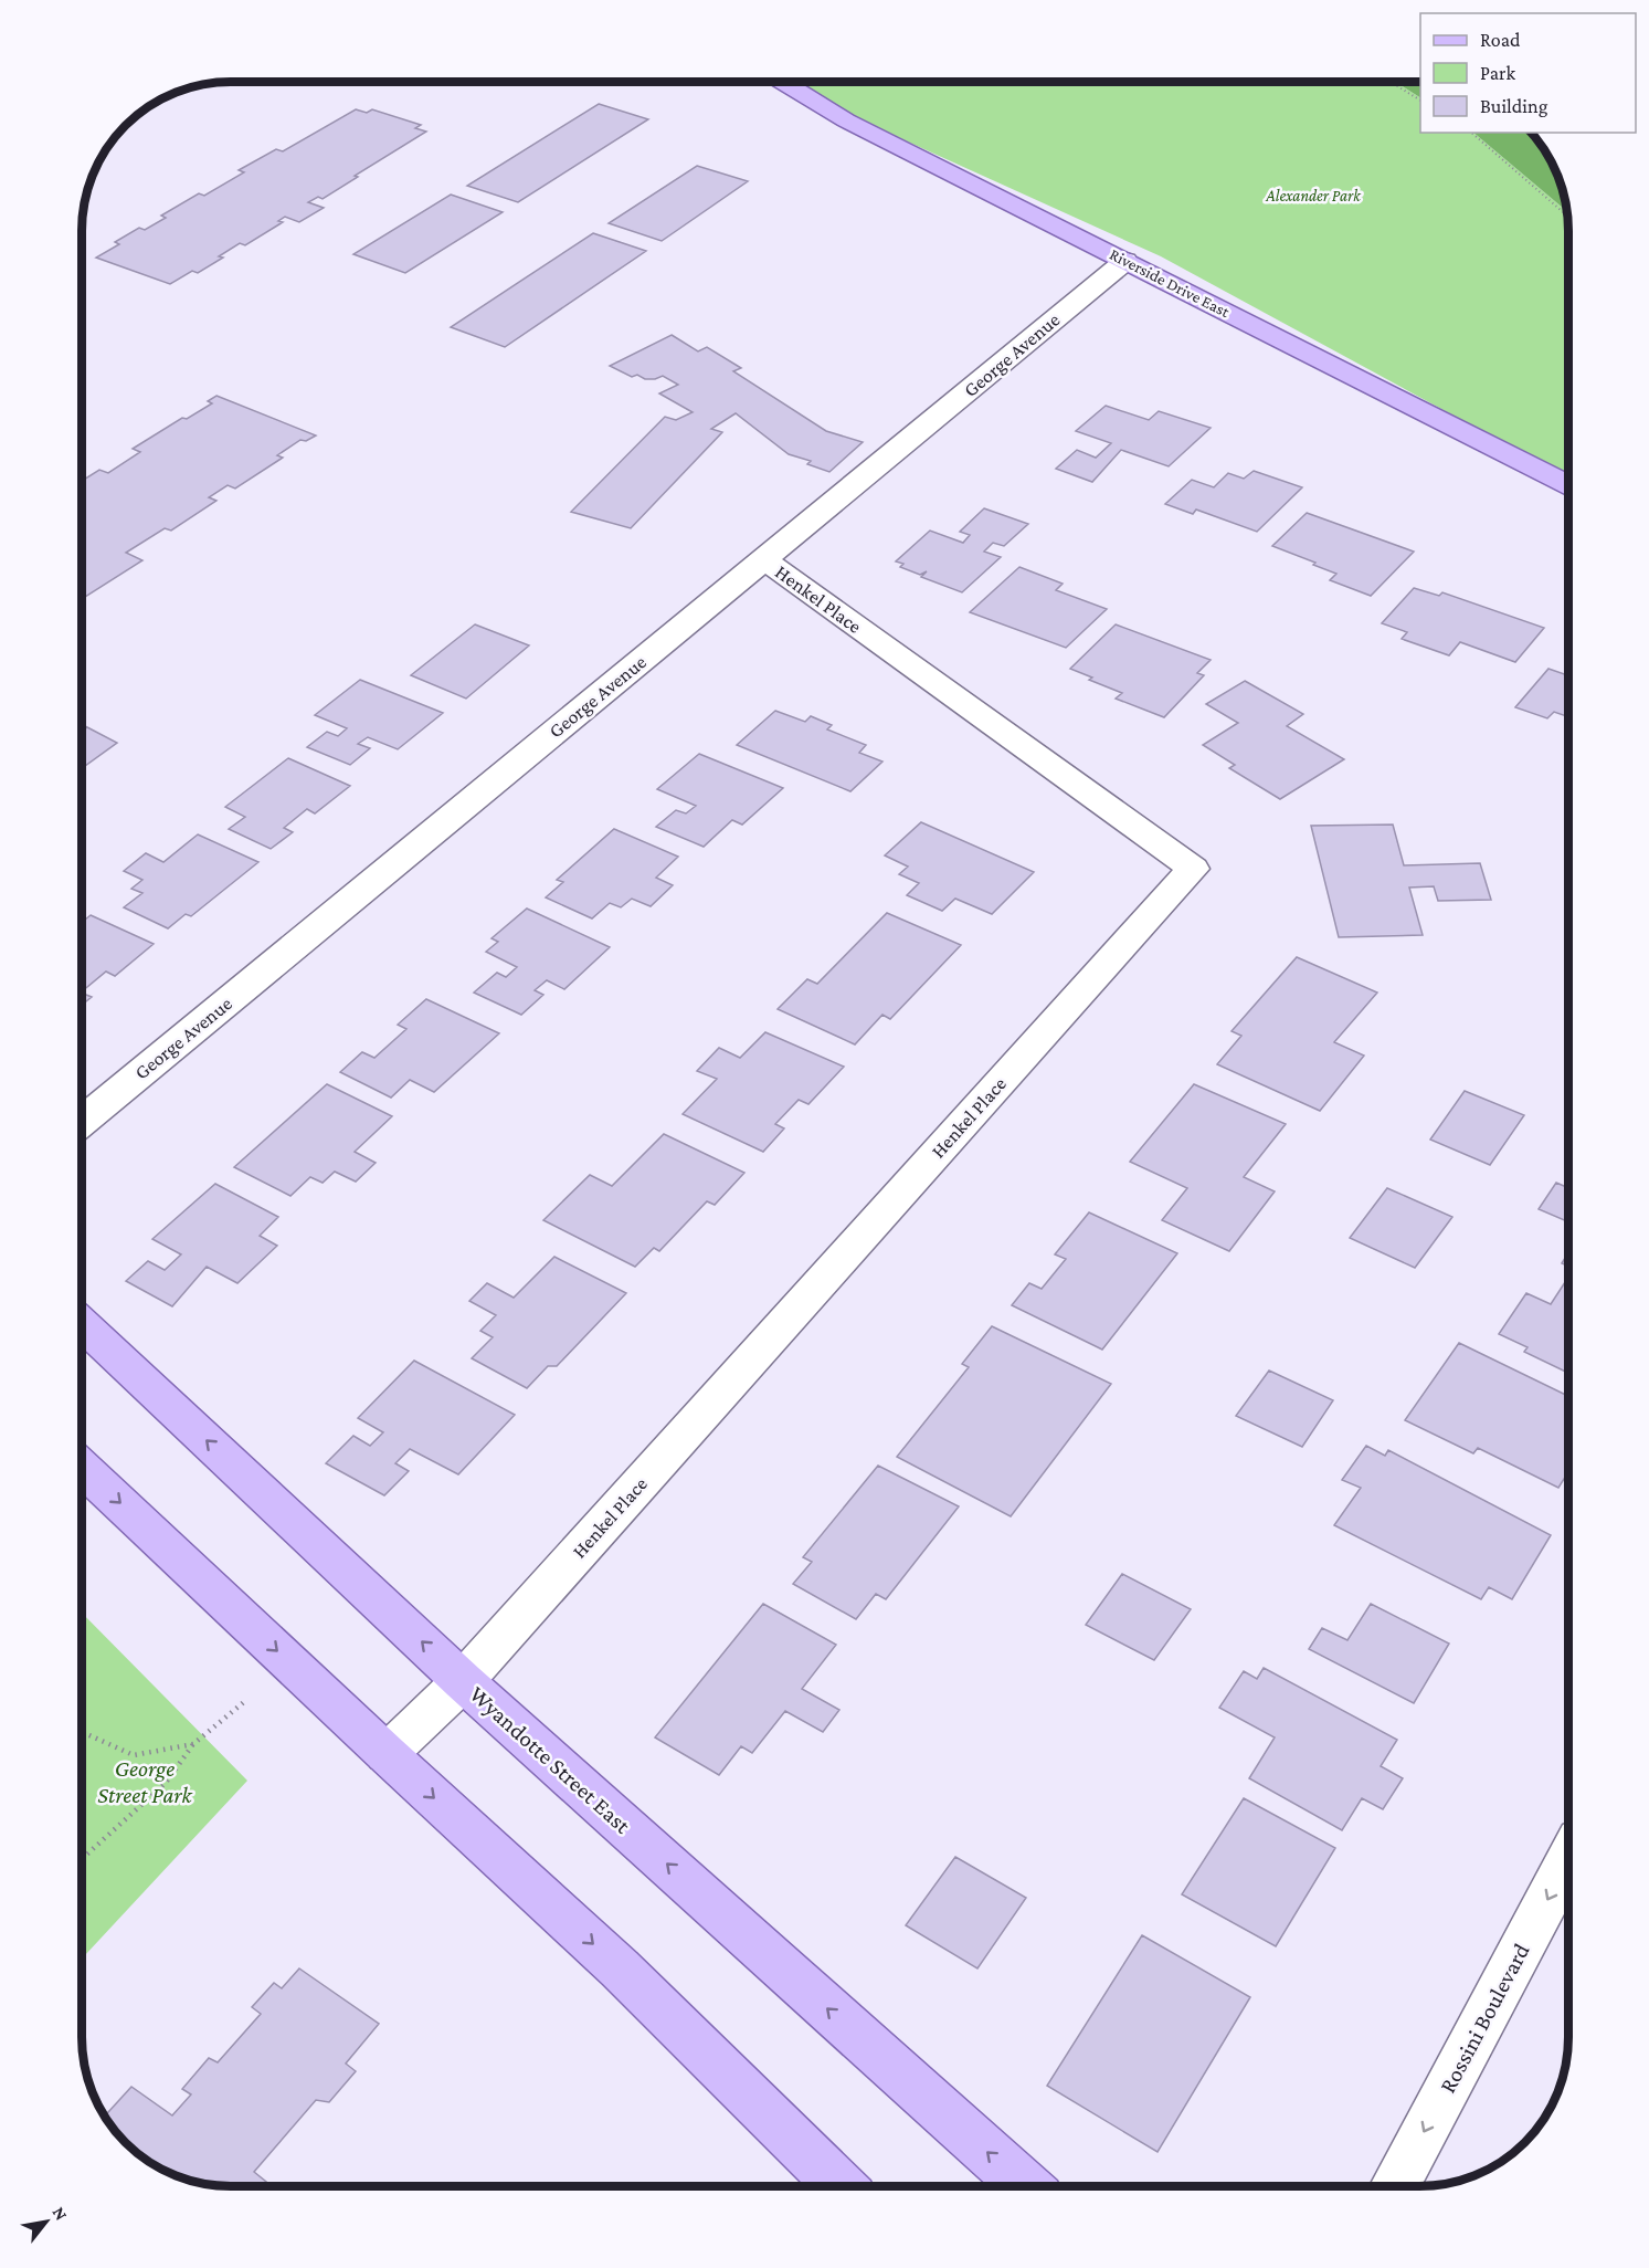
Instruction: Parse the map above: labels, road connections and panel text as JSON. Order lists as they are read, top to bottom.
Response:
{
  "streets": {
    "main road": ["Riverside Drive East", "Wyandotte Street East"],
    "street": ["George Avenue", "Henkel Place", "Rossini Boulevard"]
  },
  "crossings": [
    ["Riverside Drive East", "George Avenue"],
    ["George Avenue", "Henkel Place"],
    ["Henkel Place", "Wyandotte Street East"]
  ],
  "one_way": ["Rossini Boulevard"],
  "parks": ["Alexander Park", "George Street Park"],
  "legend": ["Road", "Park", "Building"],
  "north": "top right"
}
